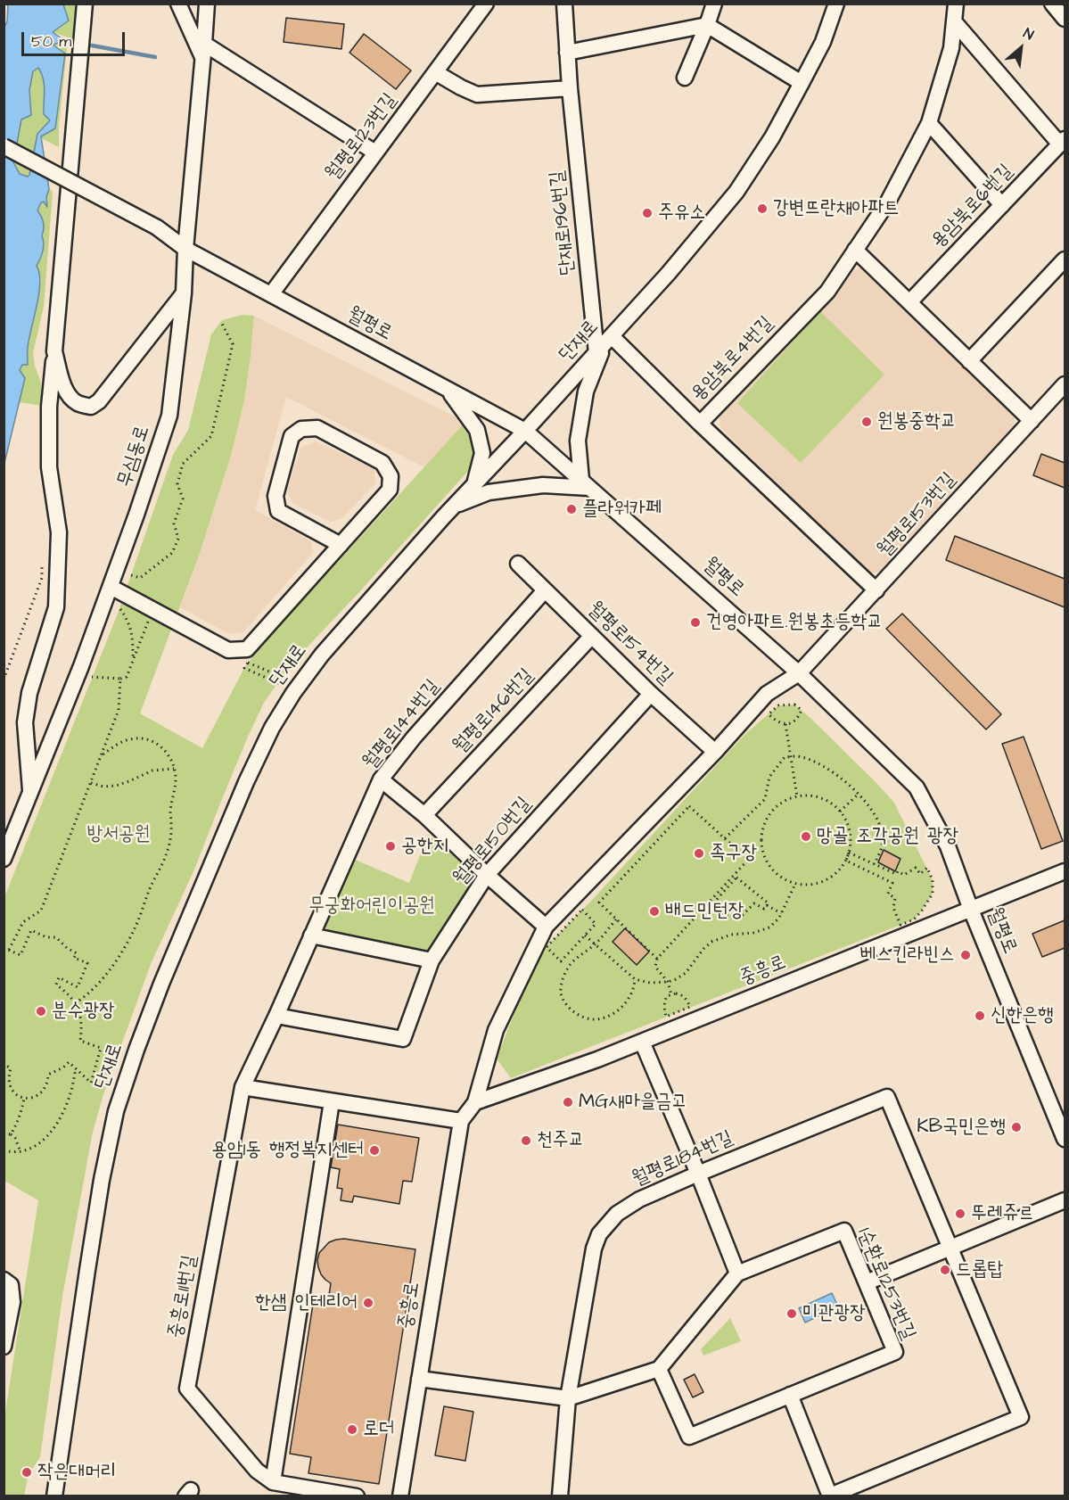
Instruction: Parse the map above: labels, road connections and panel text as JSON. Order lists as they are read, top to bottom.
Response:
{
  "streets": {
    "street": [
      "월평로123번길",
      "용암북로6번길",
      "단재로196번길",
      "월평로",
      "단재로",
      "용암북로4번길",
      "무심동로",
      "월평로153번길",
      "월평로154번길",
      "월평로146번길",
      "월평로144번길",
      "월평로150번길",
      "중흥로",
      "월평로184번길",
      "1순환로1253번길",
      "중흥로11번길"
    ]
  },
  "crossings": [
    ["월평로123번길", "월평로"],
    ["단재로196번길", "단재로"],
    ["월평로", "단재로"],
    ["월평로", "무심동로"],
    ["월평로", "월평로153번길"],
    ["월평로", "중흥로"],
    ["용암북로4번길", "월평로153번길"],
    ["월평로153번길", "월평로154번길"],
    ["월평로153번길", "중흥로"],
    ["월평로154번길", "월평로146번길"],
    ["월평로154번길", "월평로144번길"],
    ["월평로154번길", "월평로150번길"],
    ["월평로144번길", "월평로150번길"],
    ["월평로144번길", "중흥로11번길"]
  ],
  "parks": ["방서공원", "무궁화어린이공원"],
  "places": [
    "강변뜨란채아파트",
    "주유소",
    "원봉중학교",
    "플라워카페",
    "건영아파트.원봉초등학교",
    "망골 조각공원 광장",
    "공한지",
    "족구장",
    "배드민턴장",
    "베스킨라빈스",
    "분수광장",
    "신한은행",
    "MG새마을금고",
    "KB국민은행",
    "천주교",
    "용암1동 행정복지센터",
    "뚜레쥬르",
    "드롭탑",
    "한샘 인테리어",
    "미관광장",
    "로더",
    "작은대머리"
  ],
  "scale_bar": "50 m",
  "north": "top right"
}
